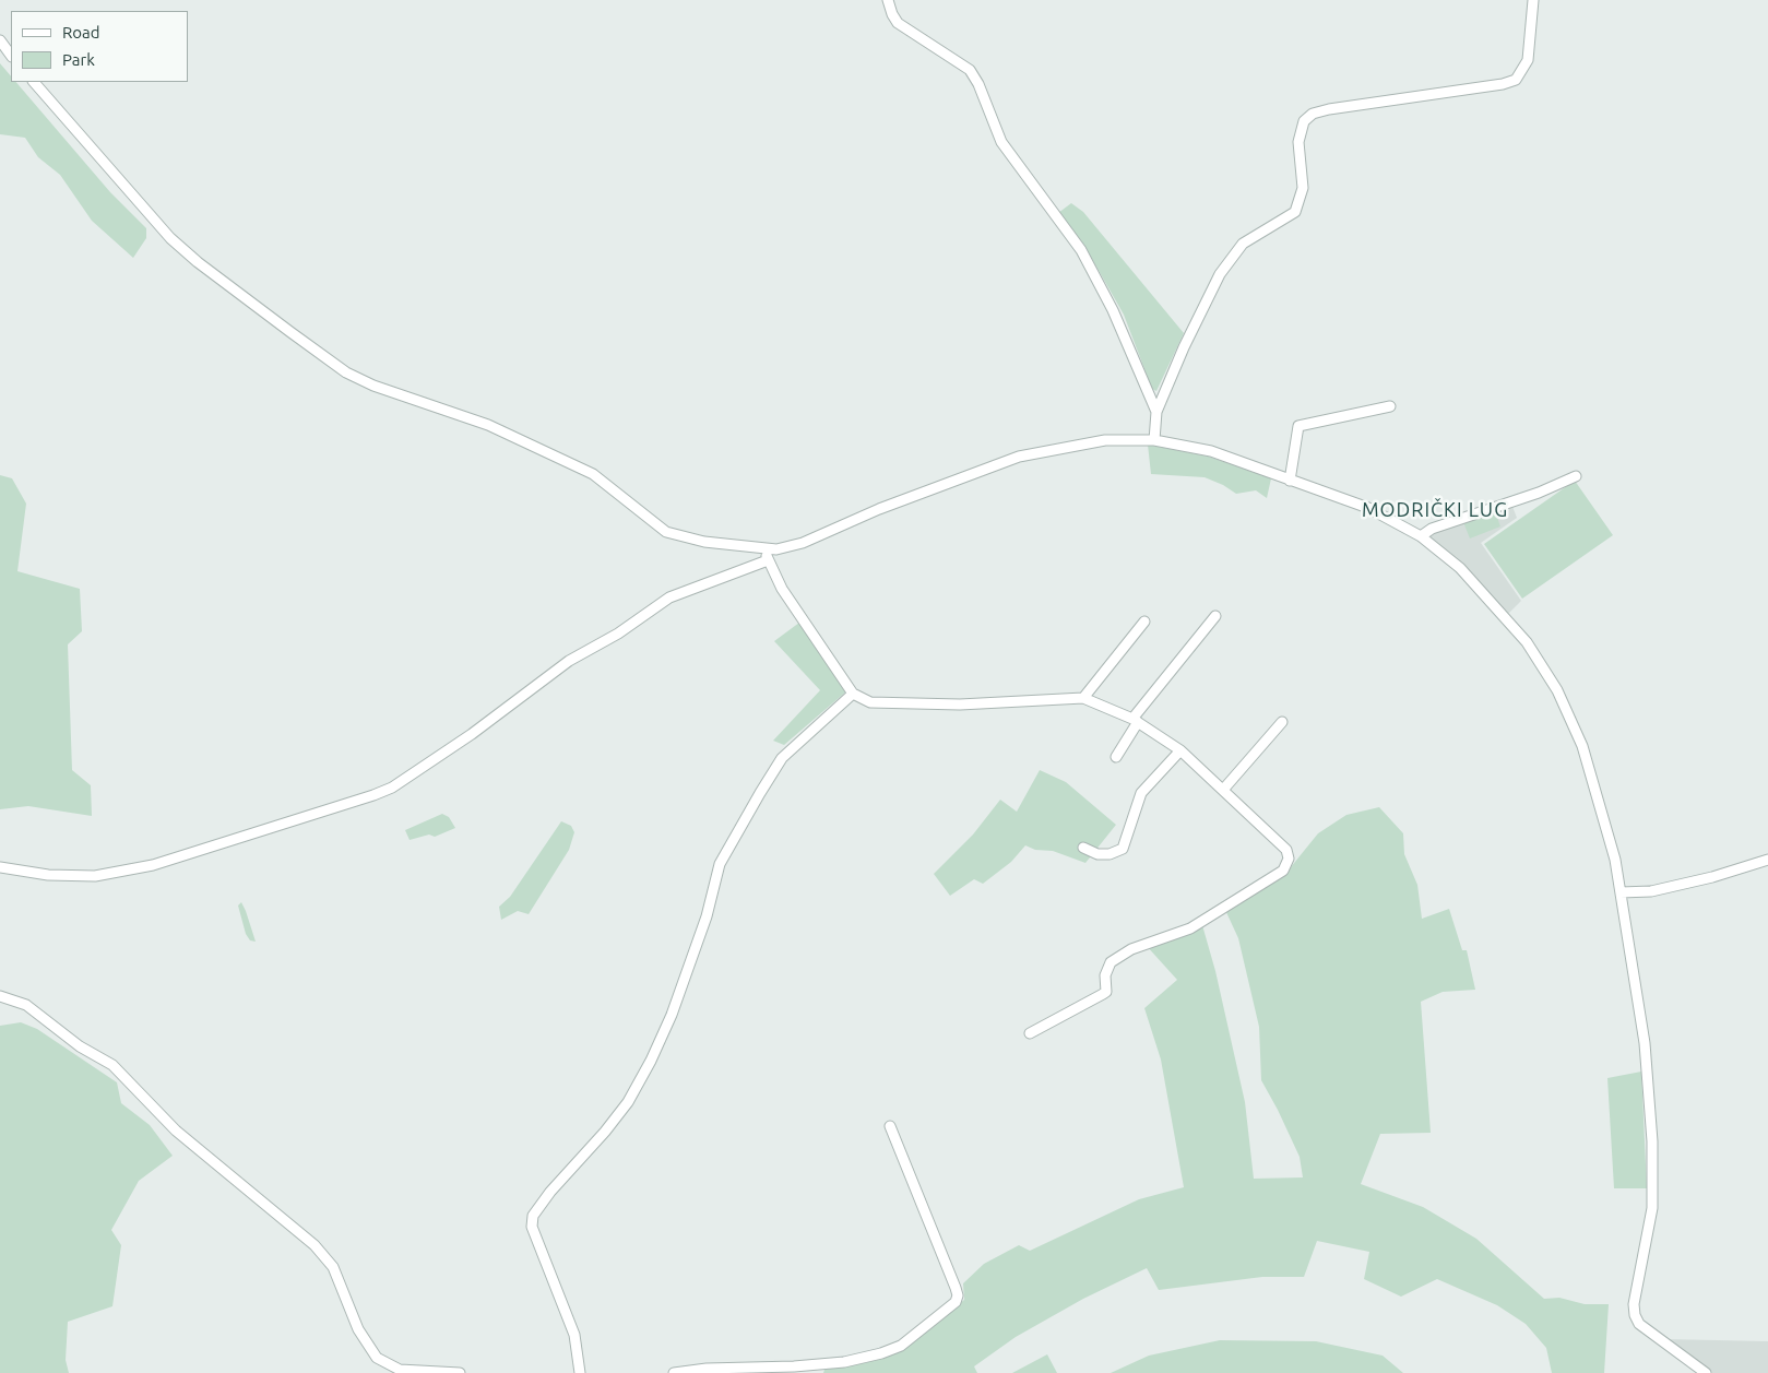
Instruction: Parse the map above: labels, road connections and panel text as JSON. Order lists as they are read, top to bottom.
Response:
{
  "districts": ["MODRIČKI LUG"],
  "legend": ["Road", "Park"]
}
